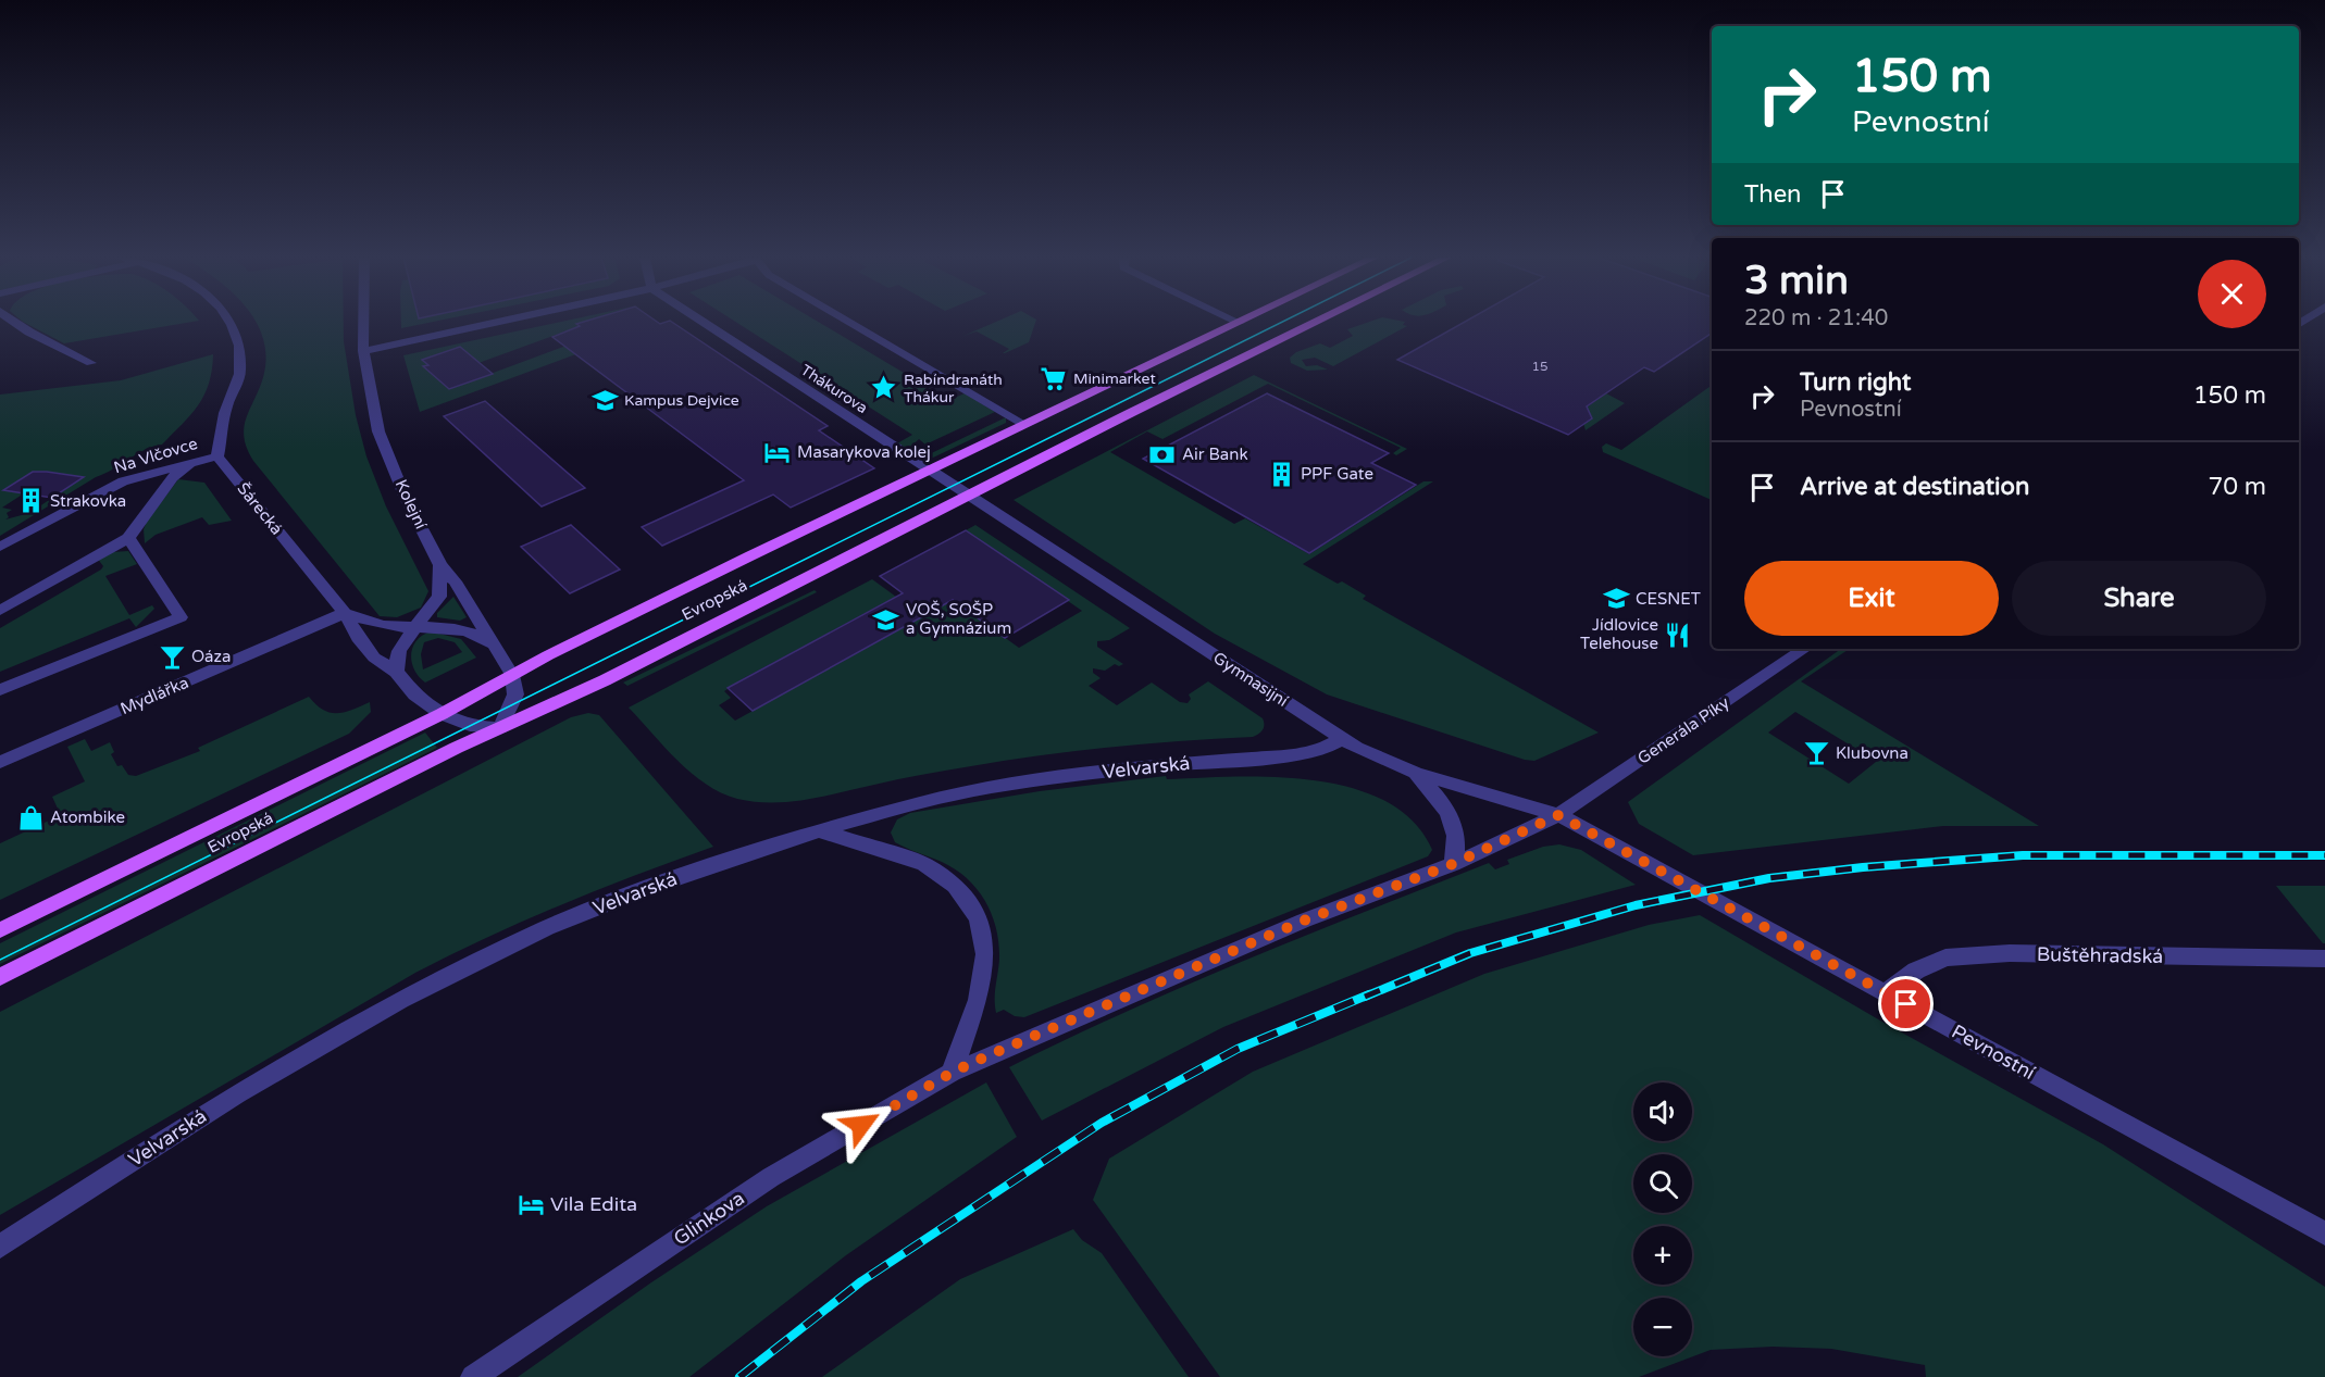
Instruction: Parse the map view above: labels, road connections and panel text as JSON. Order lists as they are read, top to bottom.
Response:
{
  "streets": {
    "main road": ["Evropská"],
    "street": [
      "Thákurova",
      "Na Vlčovce",
      "Kolejní",
      "Šárecká",
      "Gymnasijní",
      "Mydlářka",
      "Generála Píky",
      "Velvarská",
      "Buštěhradská",
      "Pevnostní",
      "Glinkova"
    ]
  },
  "crossings": [
    ["Thákurova", "Evropská"],
    ["Thákurova", "Gymnasijní"],
    ["Na Vlčovce", "Šárecká"],
    ["Kolejní", "Šárecká"],
    ["Kolejní", "Evropská"],
    ["Šárecká", "Evropská"],
    ["Šárecká", "Mydlářka"],
    ["Evropská", "Gymnasijní"],
    ["Gymnasijní", "Generála Píky"],
    ["Gymnasijní", "Velvarská"],
    ["Gymnasijní", "Pevnostní"],
    ["Gymnasijní", "Glinkova"],
    ["Generála Píky", "Pevnostní"],
    ["Generála Píky", "Glinkova"],
    ["Buštěhradská", "Pevnostní"],
    ["Pevnostní", "Glinkova"]
  ],
  "places": {
    "supermarket": ["Minimarket"],
    "place": ["Rabíndranáth Thákur"],
    "school or university": ["Kampus Dejvice", "CESNET", "VOŠ, SOŠP a Gymnázium"],
    "hotel": ["Masarykova kolej", "Vila Edita"],
    "bank": ["Air Bank"],
    "building": ["PPF Gate", "Strakovka"],
    "restaurant": ["Jídlovice Telehouse"],
    "bar": ["Oáza", "Klubovna"],
    "shop": ["Atombike"]
  },
  "house_numbers": ["15"],
  "page": {
    "turn": ["150 m", "Pevnostní"],
    "then": "Then",
    "heading": ["3 min", "220 m · 21:40"],
    "list": [
      {
        "name": "Turn right",
        "note": "Pevnostní",
        "value": "150 m"
      },
      {
        "name": "Arrive at destination",
        "value": "70 m"
      }
    ],
    "buttons": ["Exit", "Share"],
    "map_buttons": ["+", "−"]
  }
}
